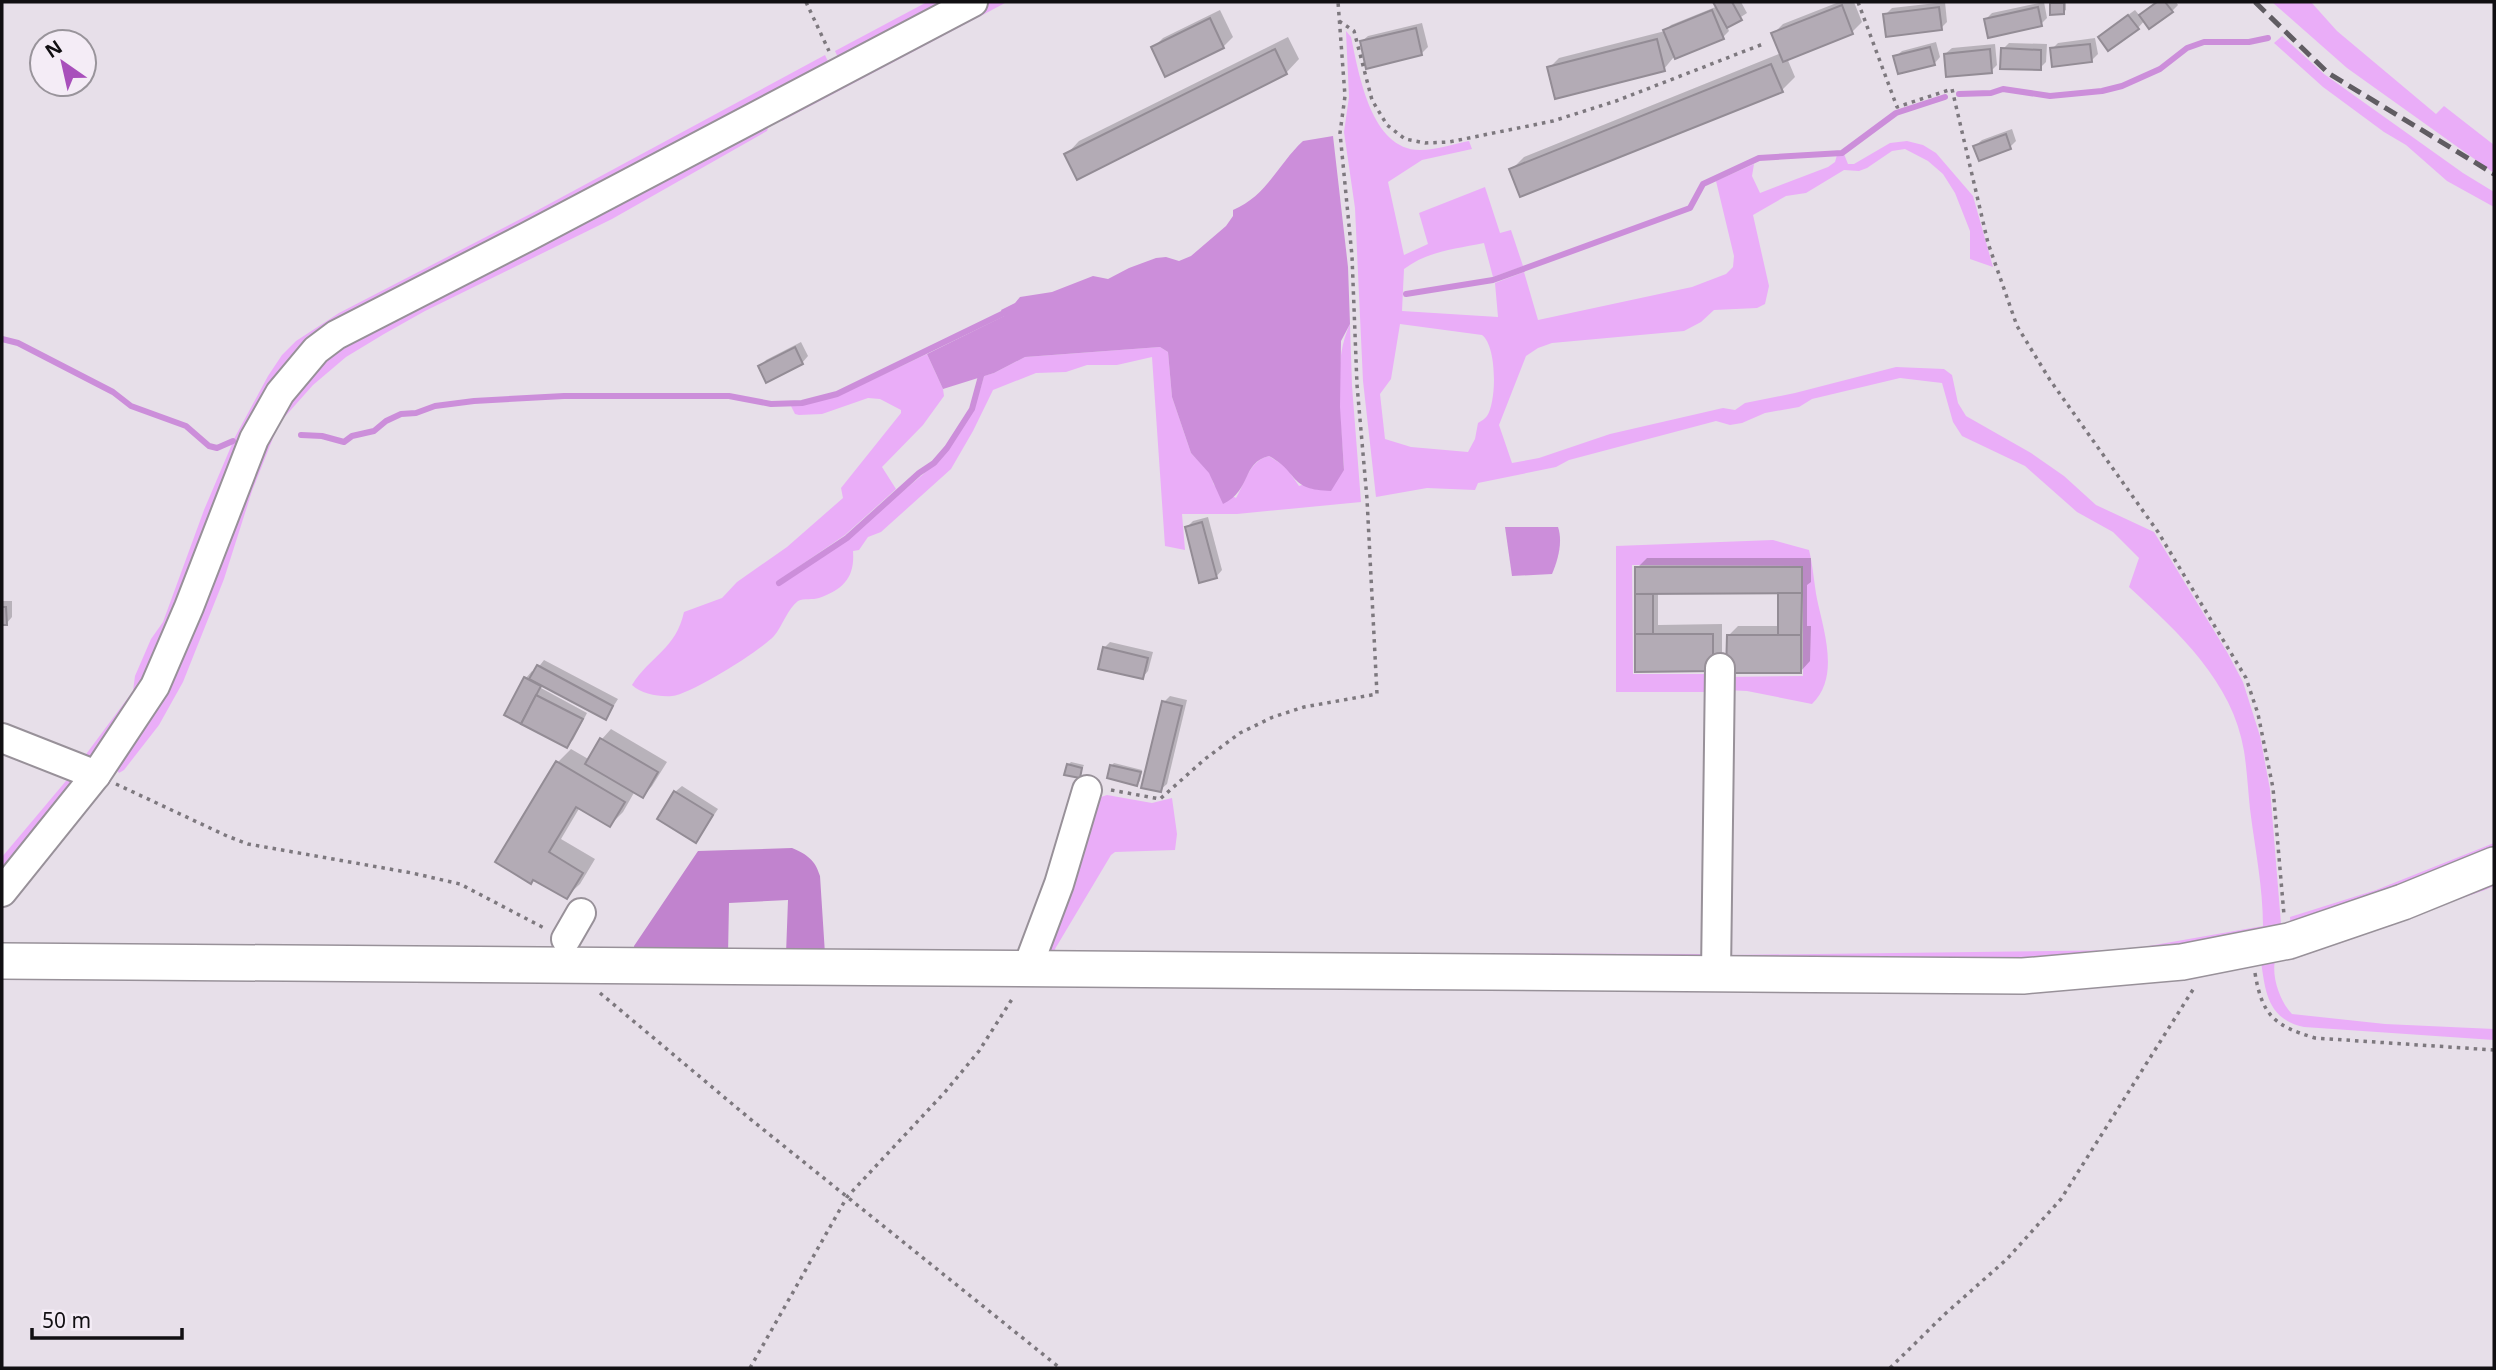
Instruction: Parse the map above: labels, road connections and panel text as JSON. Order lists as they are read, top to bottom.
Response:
{
  "scale_bar": "50 m",
  "north": "top left"
}
